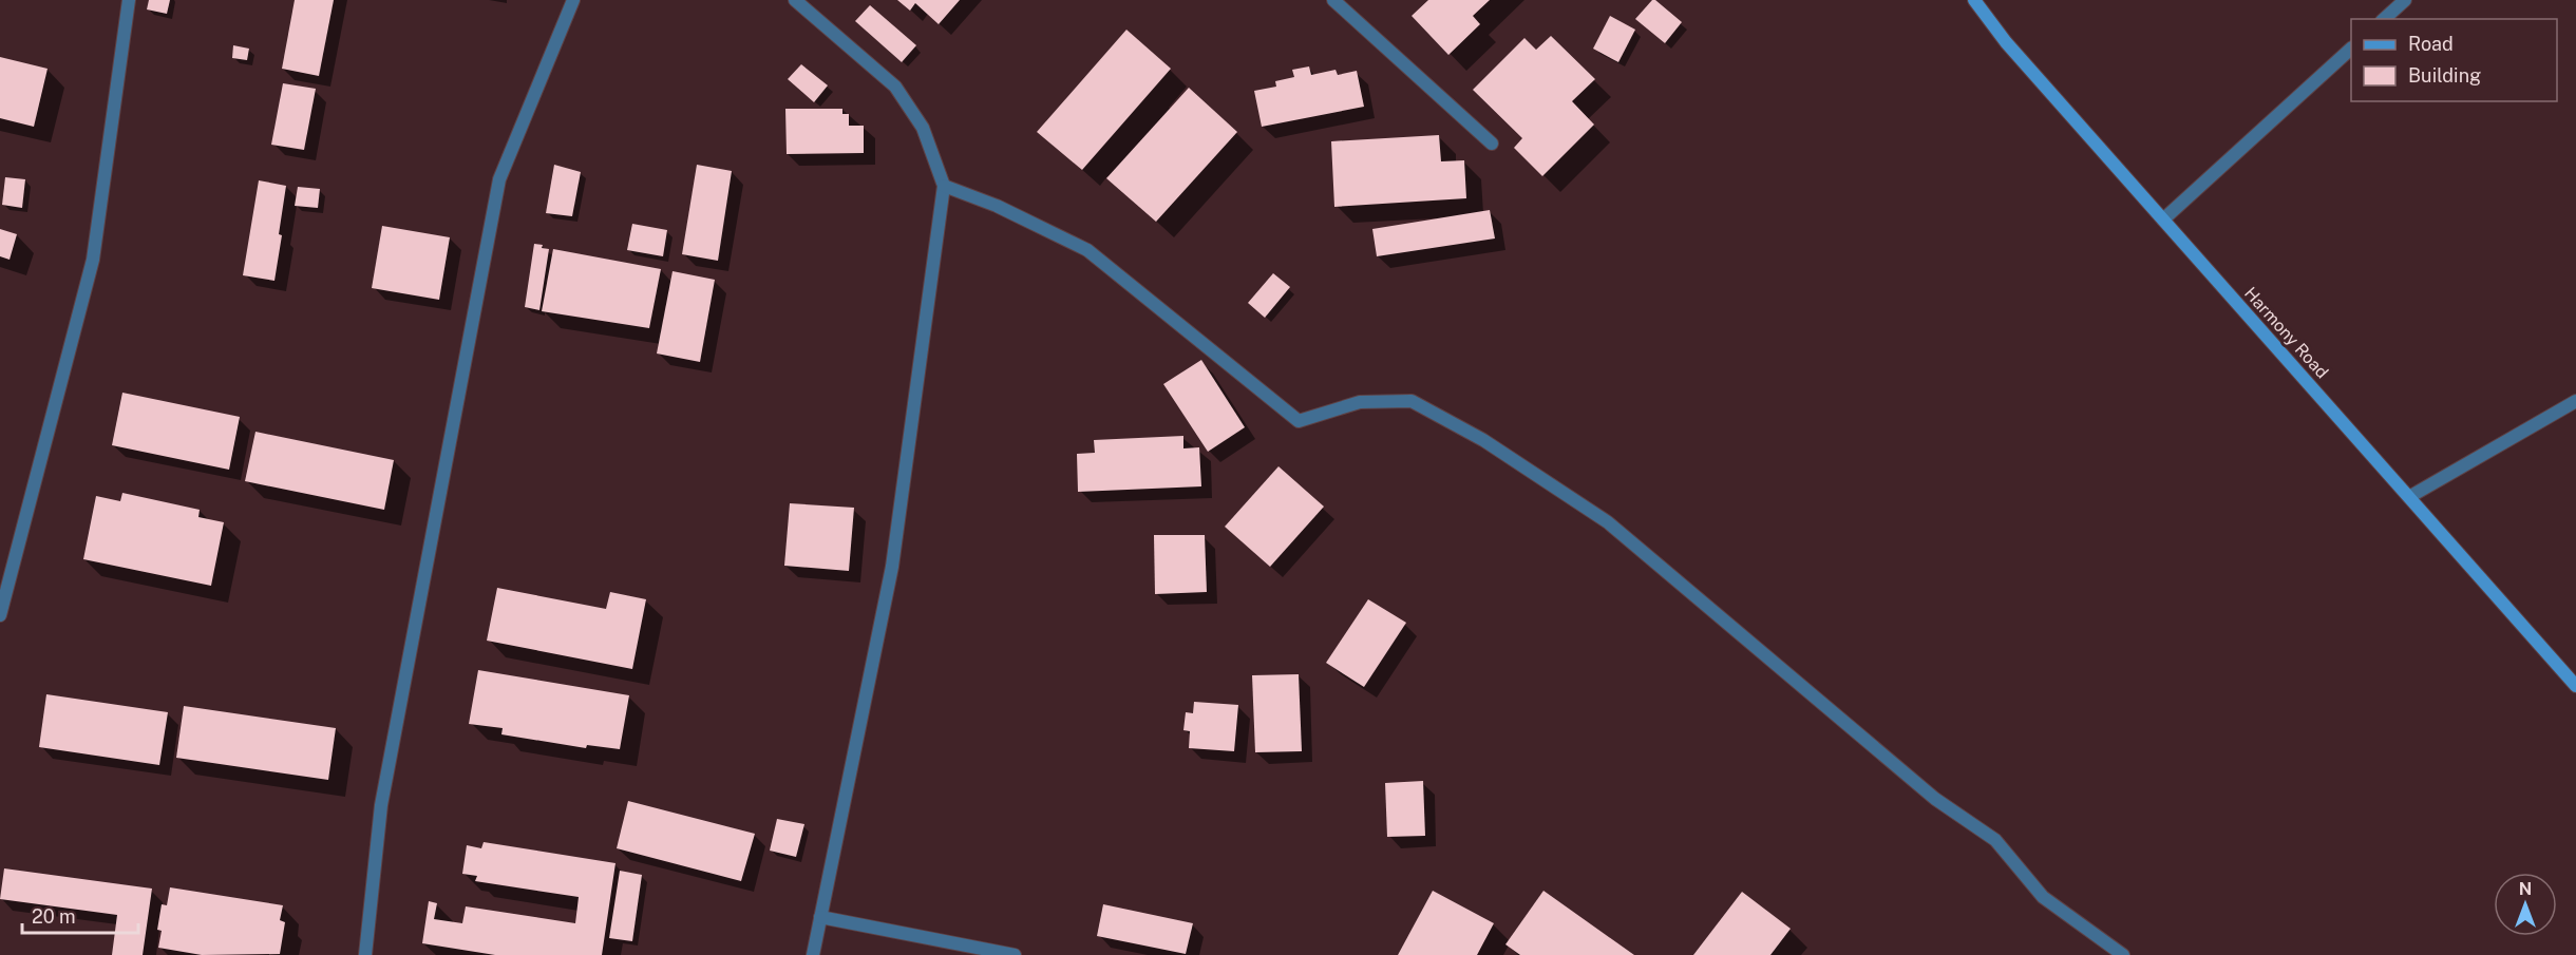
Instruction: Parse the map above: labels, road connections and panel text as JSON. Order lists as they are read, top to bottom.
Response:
{
  "streets": {
    "main road": ["Harmony Road"]
  },
  "legend": ["Road", "Building"],
  "scale_bar": "20 m",
  "north": "top"
}
